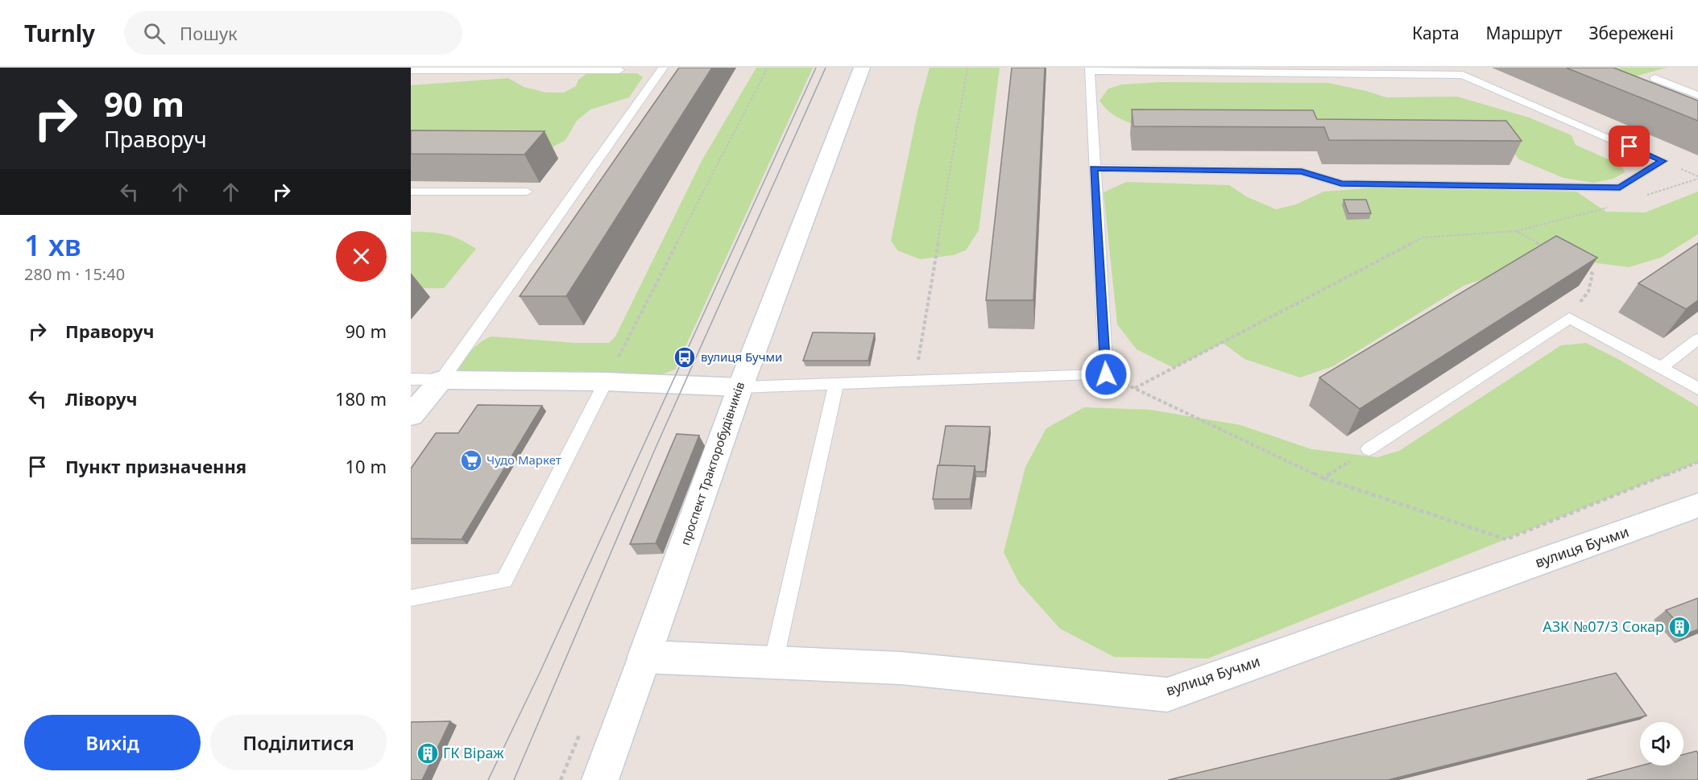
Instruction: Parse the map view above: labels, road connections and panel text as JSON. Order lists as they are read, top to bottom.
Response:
{
  "streets": {
    "street": ["проспект Тракторобудівників", "вулиця Бучми"]
  },
  "crossings": [
    ["проспект Тракторобудівників", "вулиця Бучми"]
  ],
  "places": {
    "bus stop": ["вулиця Бучми"],
    "supermarket": ["Чудо Маркет"],
    "building": ["АЗК №07/3 Сокар", "ГК Віраж"]
  },
  "page": {
    "header": "Turnly",
    "search": "Пошук",
    "nav": ["Карта", "Маршрут", "Збережені"],
    "turn": ["90 m", "Праворуч"],
    "heading": ["1 хв", "280 m · 15:40"],
    "list": [
      {
        "name": "Праворуч",
        "value": "90 m"
      },
      {
        "name": "Ліворуч",
        "value": "180 m"
      },
      {
        "name": "Пункт призначення",
        "value": "10 m"
      }
    ],
    "buttons": ["Вихід", "Поділитися"]
  }
}
